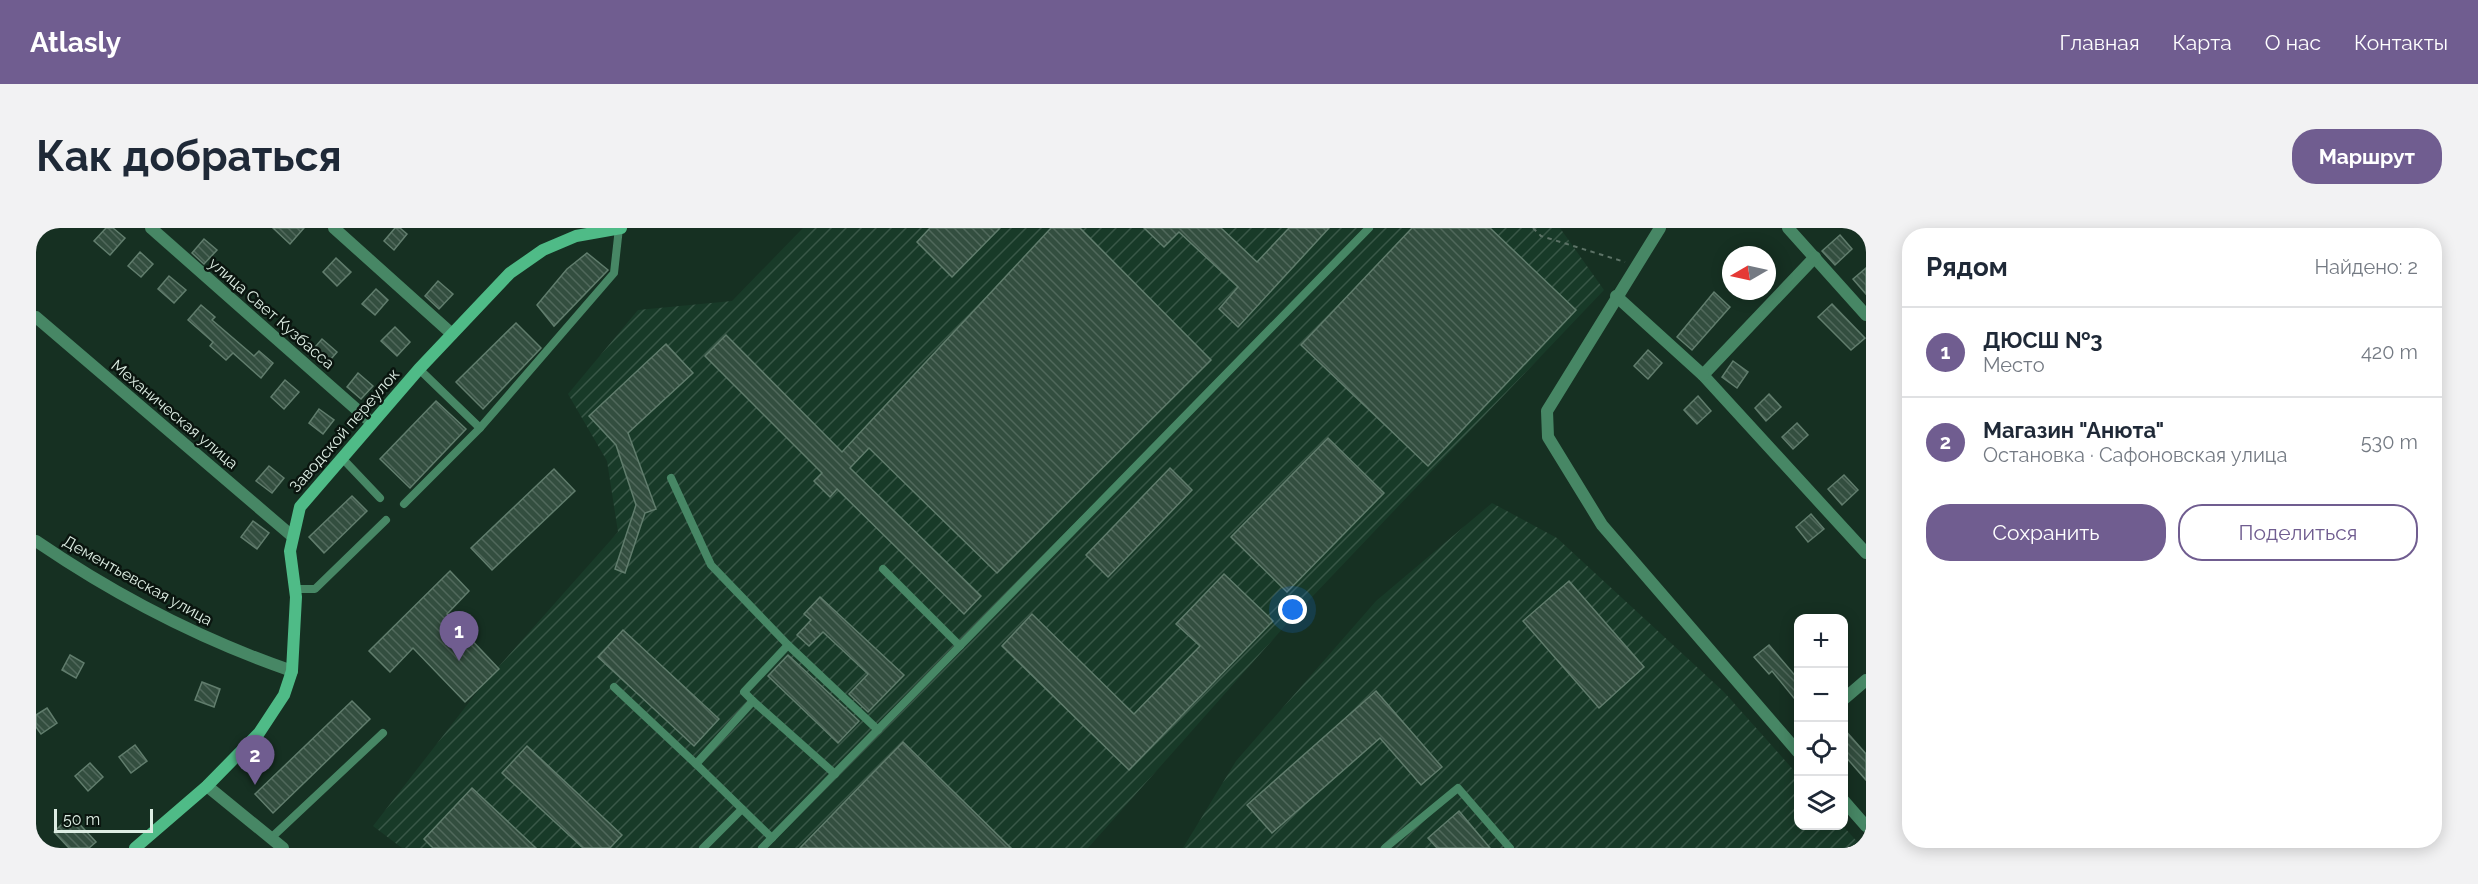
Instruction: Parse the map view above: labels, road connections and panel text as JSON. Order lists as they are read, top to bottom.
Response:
{
  "streets": {
    "main road": ["Заводской переулок"],
    "street": ["улица Свет Кузбасса", "Механическая улица", "Дементьевская улица"]
  },
  "crossings": [
    ["улица Свет Кузбасса", "Заводской переулок"],
    ["Механическая улица", "Заводской переулок"],
    ["Заводской переулок", "Дементьевская улица"]
  ],
  "scale_bar": "50 m",
  "north": "left",
  "page": {
    "header": "Atlasly",
    "nav": [
      "Главная",
      "Карта",
      "О нас",
      "Контакты"
    ],
    "buttons": [
      "Маршрут",
      ["Сохранить", "Поделиться"]
    ],
    "title": "Как добраться",
    "heading": ["Рядом", "Найдено: 2"],
    "list": [
      {
        "mark": "1",
        "name": "ДЮСШ №3",
        "note": "Место",
        "value": "420 m"
      },
      {
        "mark": "2",
        "name": "Магазин \"Анюта\"",
        "note": "Остановка · Сафоновская улица",
        "value": "530 m"
      }
    ],
    "pins": ["1", "2"],
    "map_buttons": ["+", "−"],
    "scale": "50 m"
  }
}
